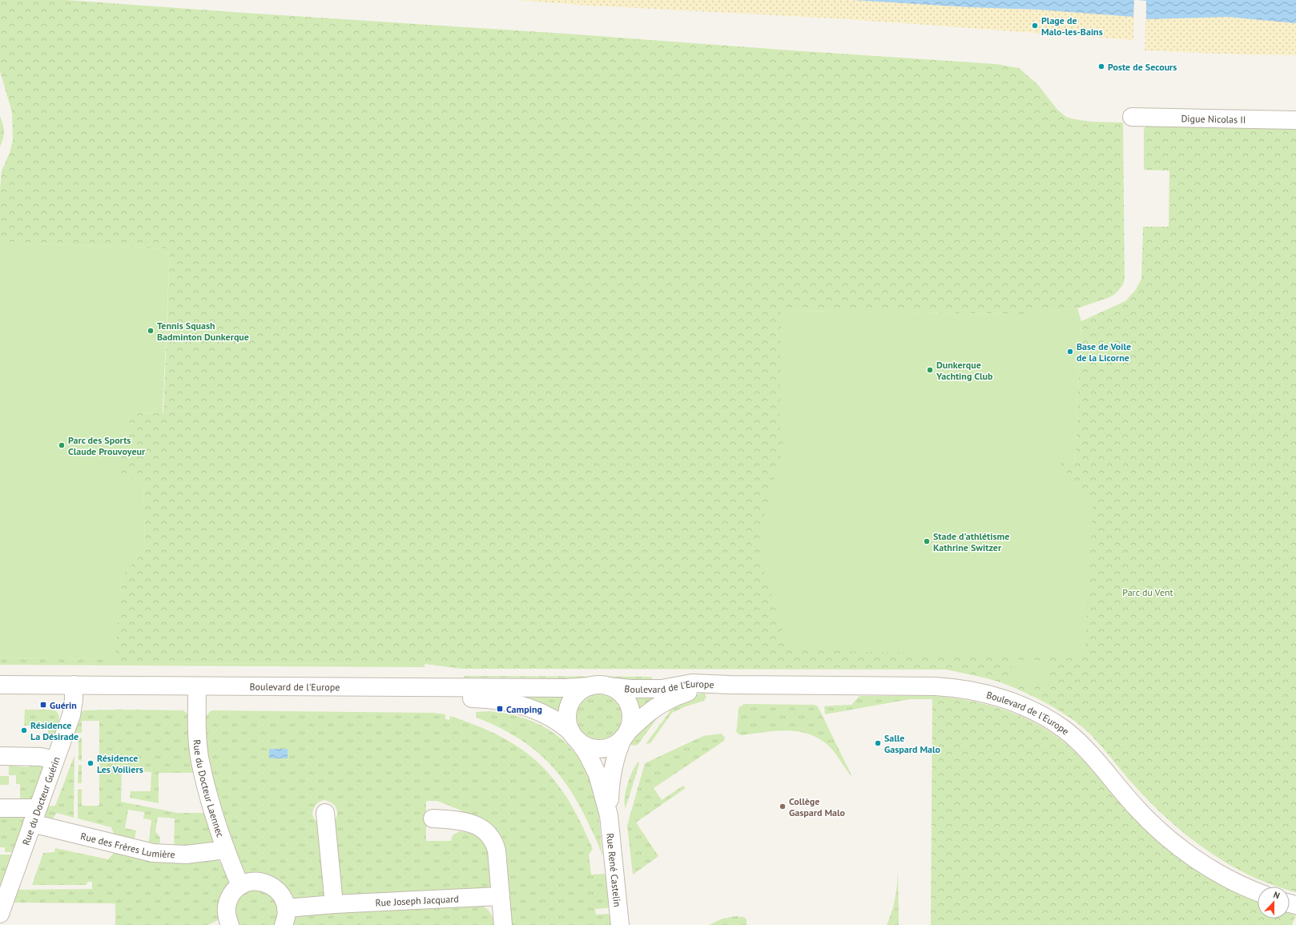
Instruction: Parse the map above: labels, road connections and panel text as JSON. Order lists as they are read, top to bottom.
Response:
{
  "streets": {
    "street": [
      "Digue Nicolas II",
      "Boulevard de l'Europe",
      "Rue du Docteur Laennec",
      "Rue du Docteur Guérin",
      "Rue des Frères Lumière",
      "Rue René Castelin",
      "Rue Joseph Jacquard"
    ]
  },
  "crossings": [
    ["Boulevard de l'Europe", "Rue du Docteur Laennec"],
    ["Boulevard de l'Europe", "Rue du Docteur Guérin"],
    ["Boulevard de l'Europe", "Rue René Castelin"],
    ["Rue du Docteur Laennec", "Rue des Frères Lumière"],
    ["Rue du Docteur Guérin", "Rue des Frères Lumière"]
  ],
  "parks": ["Parc du Vent"],
  "places": {
    "other": [
      "Plage de Malo-les-Bains",
      "Poste de Secours",
      "Tennis Squash Badminton Dunkerque",
      "Base de Voile de la Licorne",
      "Dunkerque Yachting Club",
      "Parc des Sports Claude Prouvoyeur",
      "Stade d'athlétisme Kathrine Switzer",
      "Résidence La Désirade",
      "Salle Gaspard Malo",
      "Résidence Les Voiliers",
      "Collège Gaspard Malo"
    ],
    "transit": ["Guérin", "Camping"]
  },
  "north": "top"
}
